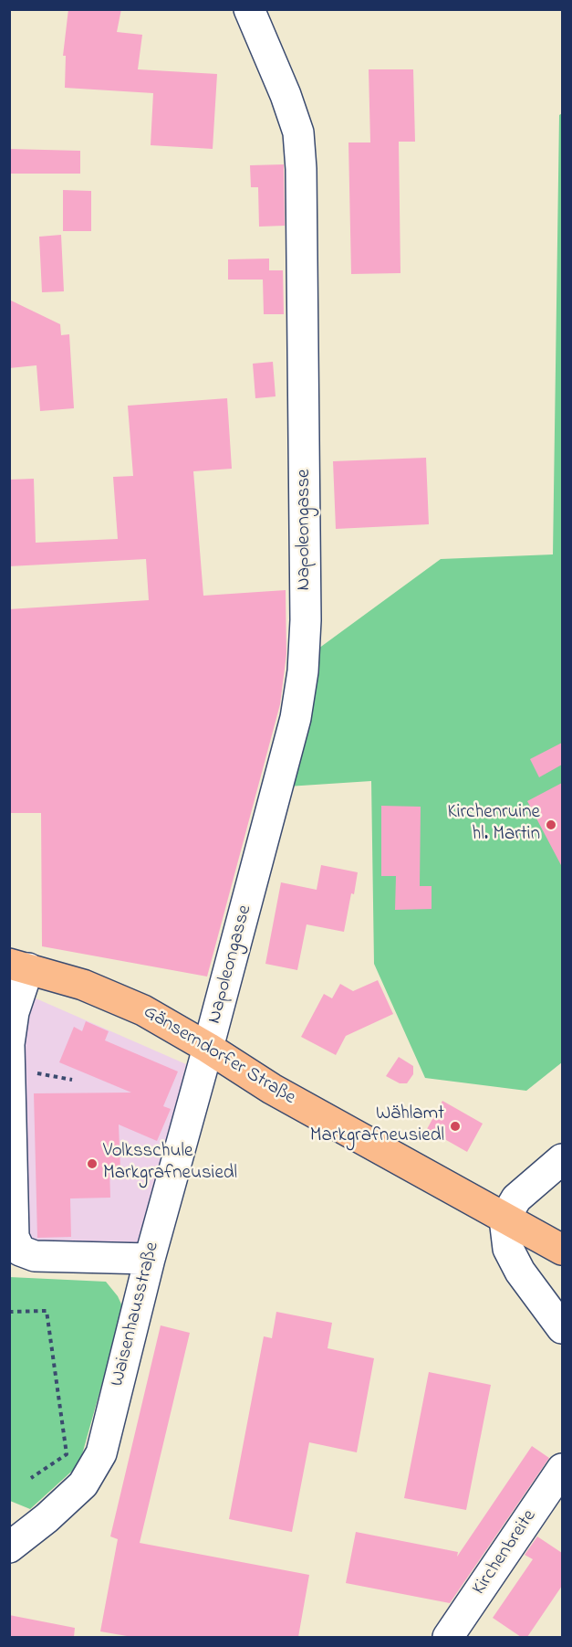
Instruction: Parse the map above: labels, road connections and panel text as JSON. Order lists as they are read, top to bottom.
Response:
{
  "streets": {
    "main road": ["Gänserndorfer Straße"],
    "street": ["Napoleongasse", "Waisenhausstraße", "Kirchenbreite"]
  },
  "crossings": [
    ["Napoleongasse", "Gänserndorfer Straße"],
    ["Napoleongasse", "Waisenhausstraße"],
    ["Gänserndorfer Straße", "Waisenhausstraße"]
  ],
  "places": ["Kirchenruine hl. Martin", "Wählamt Markgrafneusiedl", "Volksschule Markgrafneusiedl"]
}
